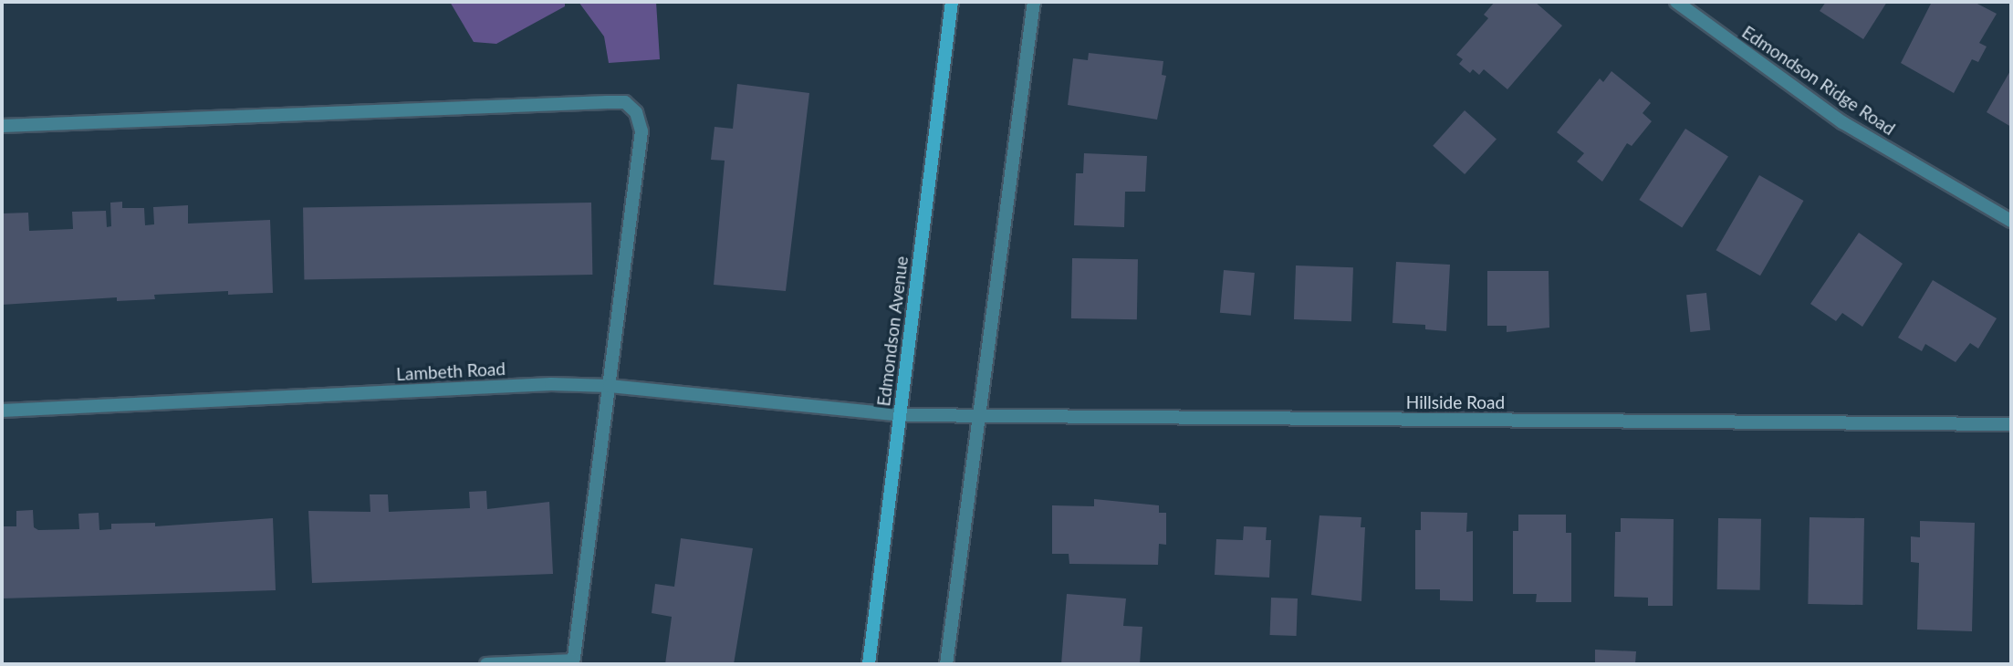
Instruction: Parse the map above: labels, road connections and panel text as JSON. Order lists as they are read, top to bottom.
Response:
{
  "streets": {
    "main road": ["Edmondson Avenue"],
    "street": ["Edmondson Ridge Road", "Lambeth Road", "Hillside Road"]
  },
  "crossings": [
    ["Edmondson Avenue", "Lambeth Road"],
    ["Edmondson Avenue", "Hillside Road"],
    ["Lambeth Road", "Hillside Road"]
  ]
}
